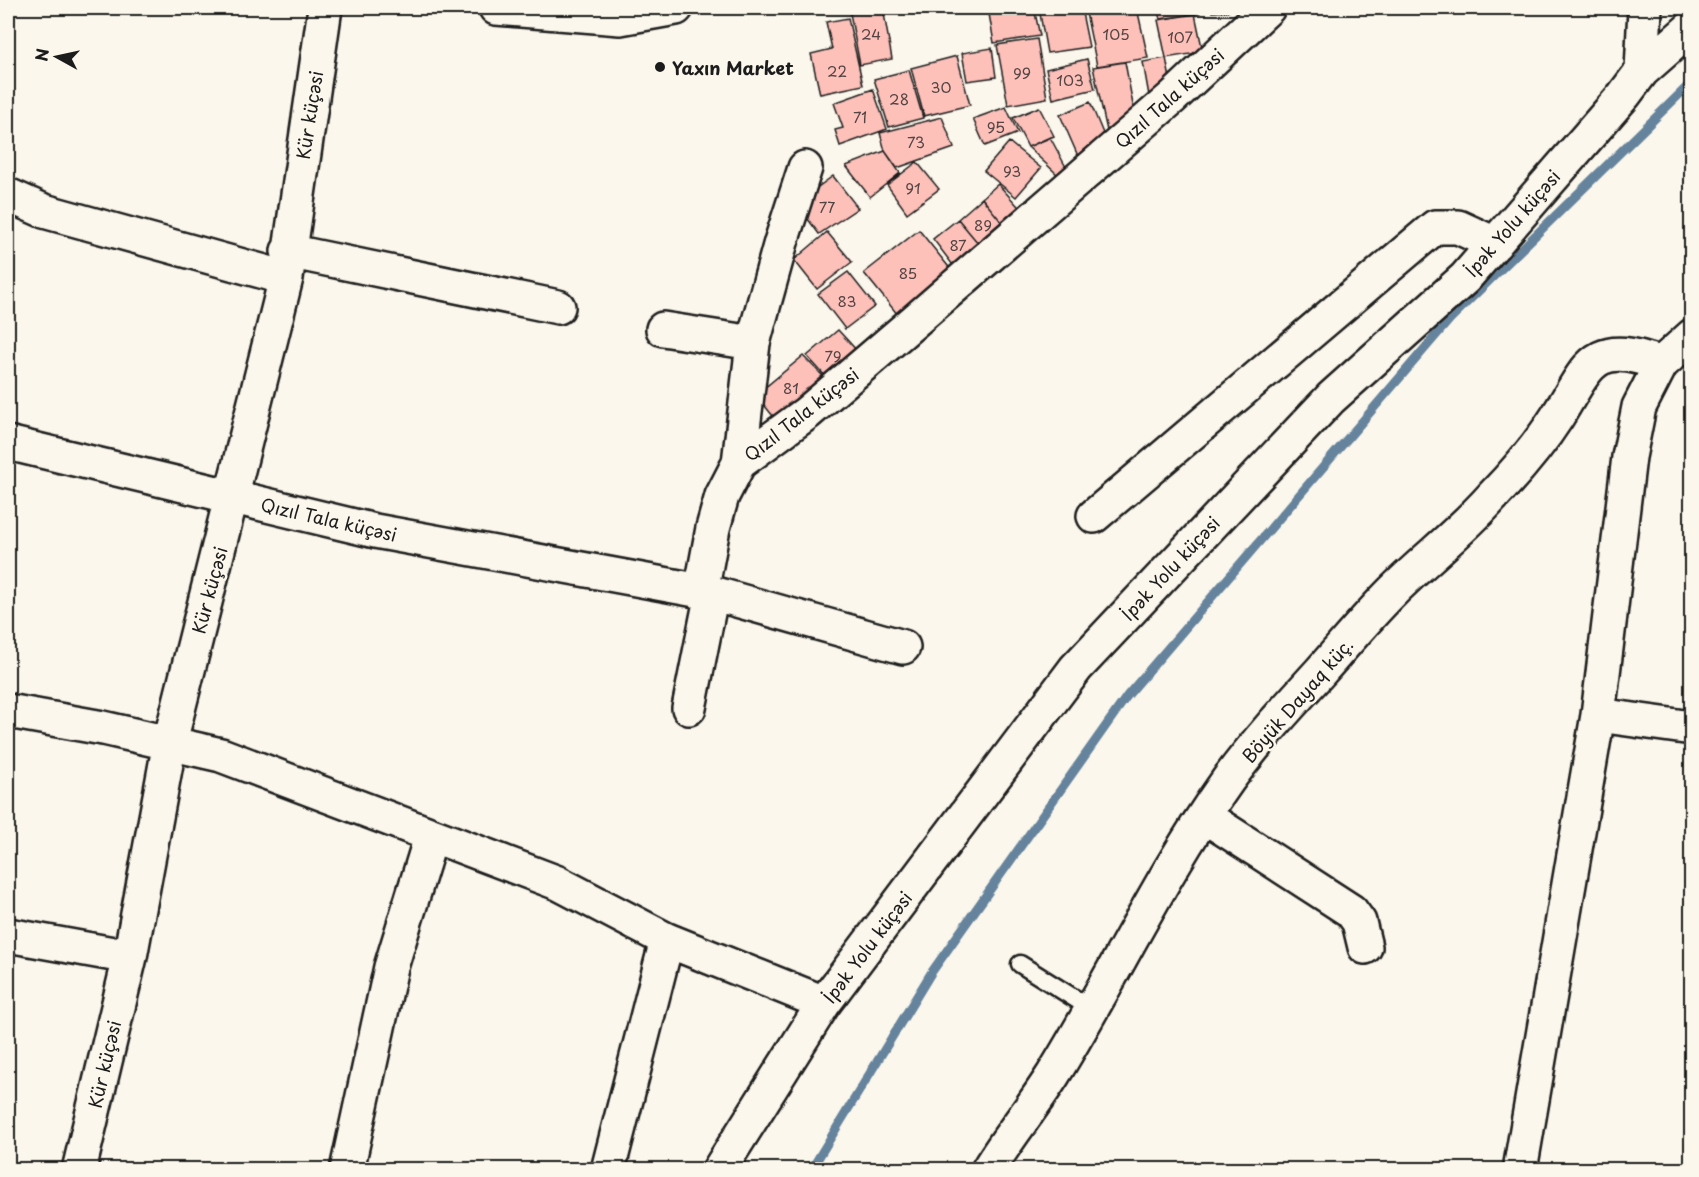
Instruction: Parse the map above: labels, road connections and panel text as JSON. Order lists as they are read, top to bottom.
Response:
{
  "streets": {
    "street": [
      "Qızıl Tala küçəsi",
      "Kür küçəsi",
      "İpək Yolu küçəsi",
      "Böyük Dayaq küç."
    ]
  },
  "crossings": [
    ["Qızıl Tala küçəsi", "Kür küçəsi"]
  ],
  "places": ["Yaxın Market"],
  "house_numbers": [
    "24",
    "105",
    "107",
    "22",
    "99",
    "103",
    "30",
    "28",
    "71",
    "95",
    "73",
    "93",
    "91",
    "77",
    "89",
    "87",
    "85",
    "83",
    "79",
    "81"
  ],
  "north": "left"
}
